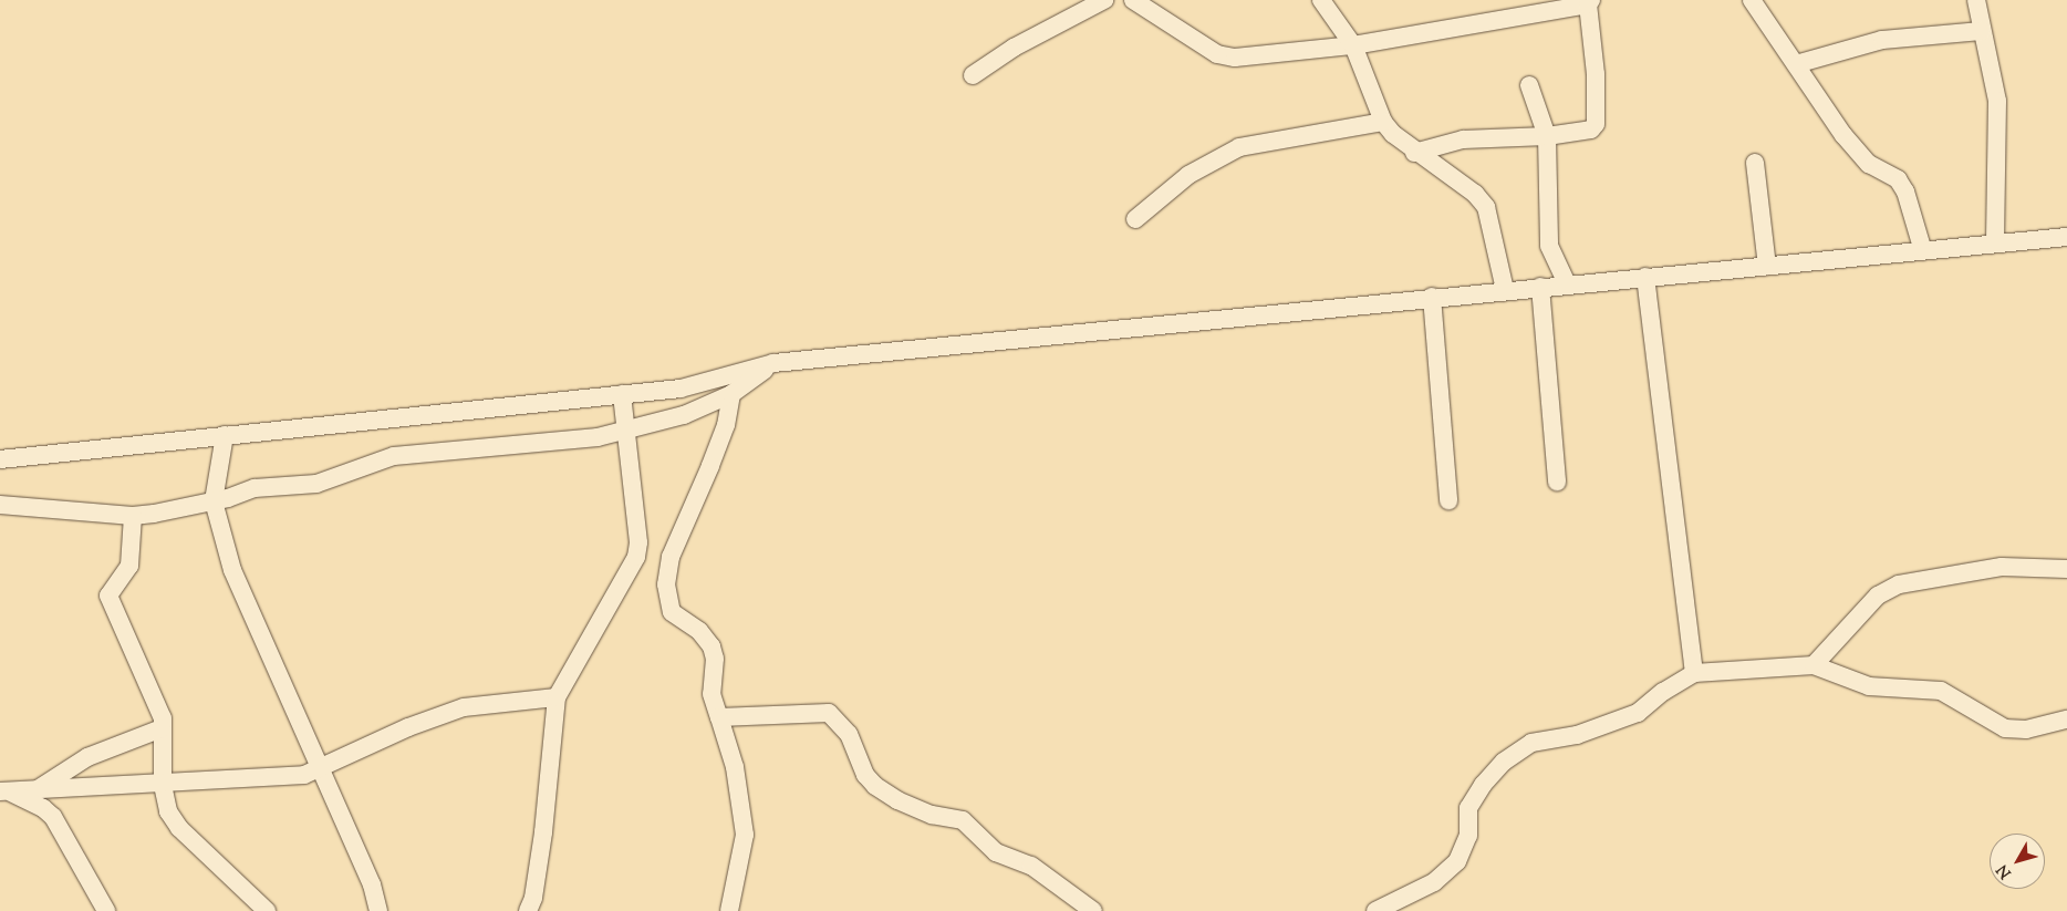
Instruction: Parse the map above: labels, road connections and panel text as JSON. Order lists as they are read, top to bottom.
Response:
{
  "north": "bottom left"
}
